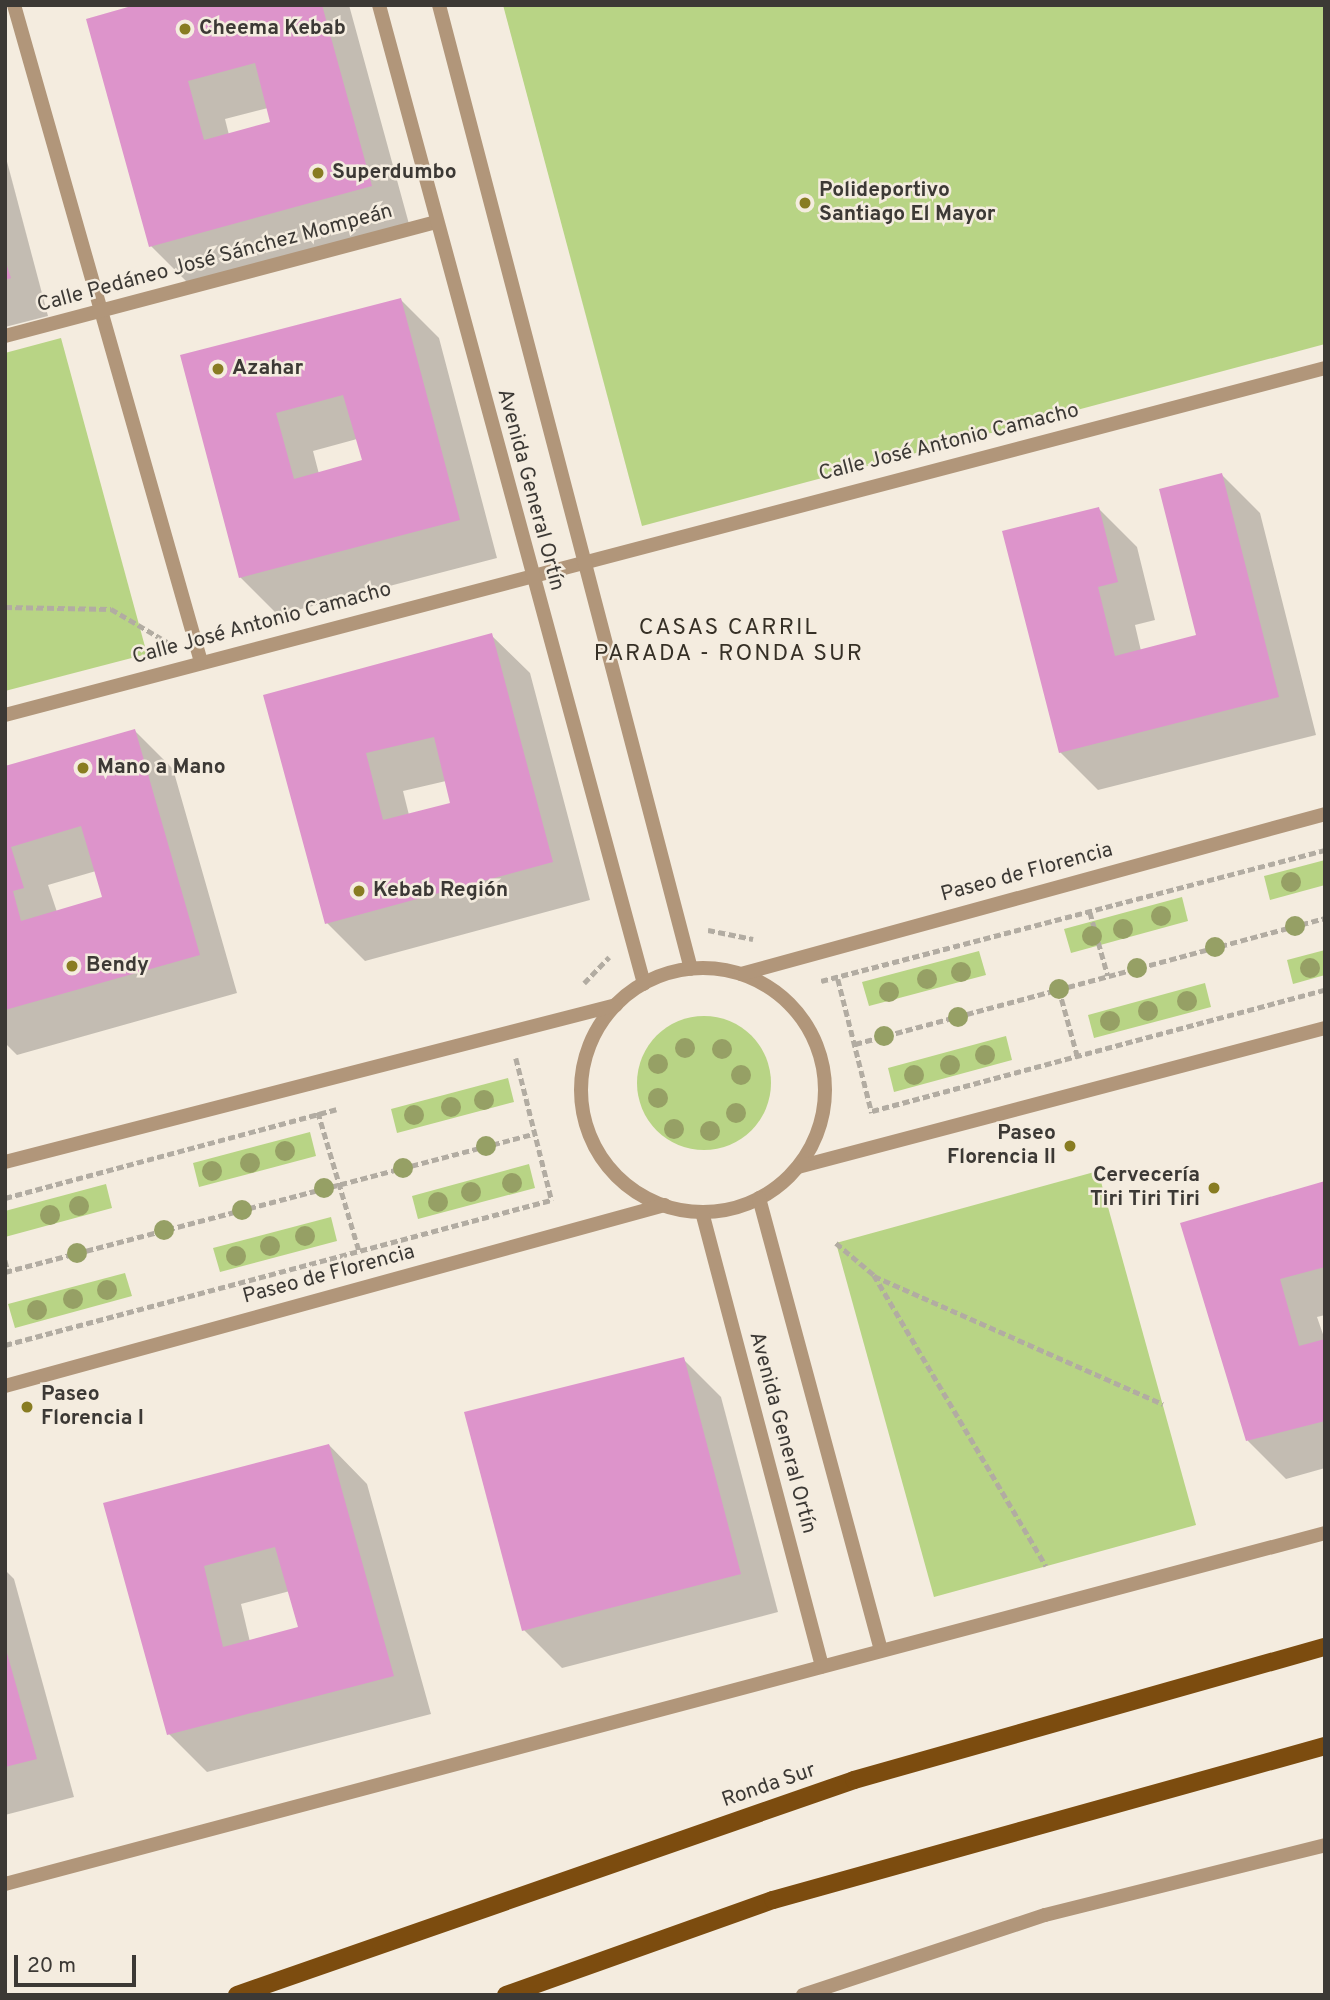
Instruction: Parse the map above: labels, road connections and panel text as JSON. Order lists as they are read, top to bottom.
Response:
{
  "streets": {
    "main road": ["Ronda Sur"],
    "street": [
      "Calle Pedáneo José Sánchez Mompeán",
      "Calle José Antonio Camacho",
      "Avenida General Ortín",
      "Paseo de Florencia"
    ]
  },
  "crossings": [
    ["Calle Pedáneo José Sánchez Mompeán", "Avenida General Ortín"],
    ["Calle José Antonio Camacho", "Avenida General Ortín"],
    ["Avenida General Ortín", "Paseo de Florencia"]
  ],
  "districts": ["CASAS CARRIL PARADA - RONDA SUR"],
  "places": [
    "Cheema Kebab",
    "Superdumbo",
    "Polideportivo Santiago El Mayor",
    "Azahar",
    "Mano a Mano",
    "Kebab Región",
    "Bendy",
    "Paseo Florencia II",
    "Cervecería Tiri Tiri Tiri",
    "Paseo Florencia I"
  ],
  "scale_bar": "20 m"
}
